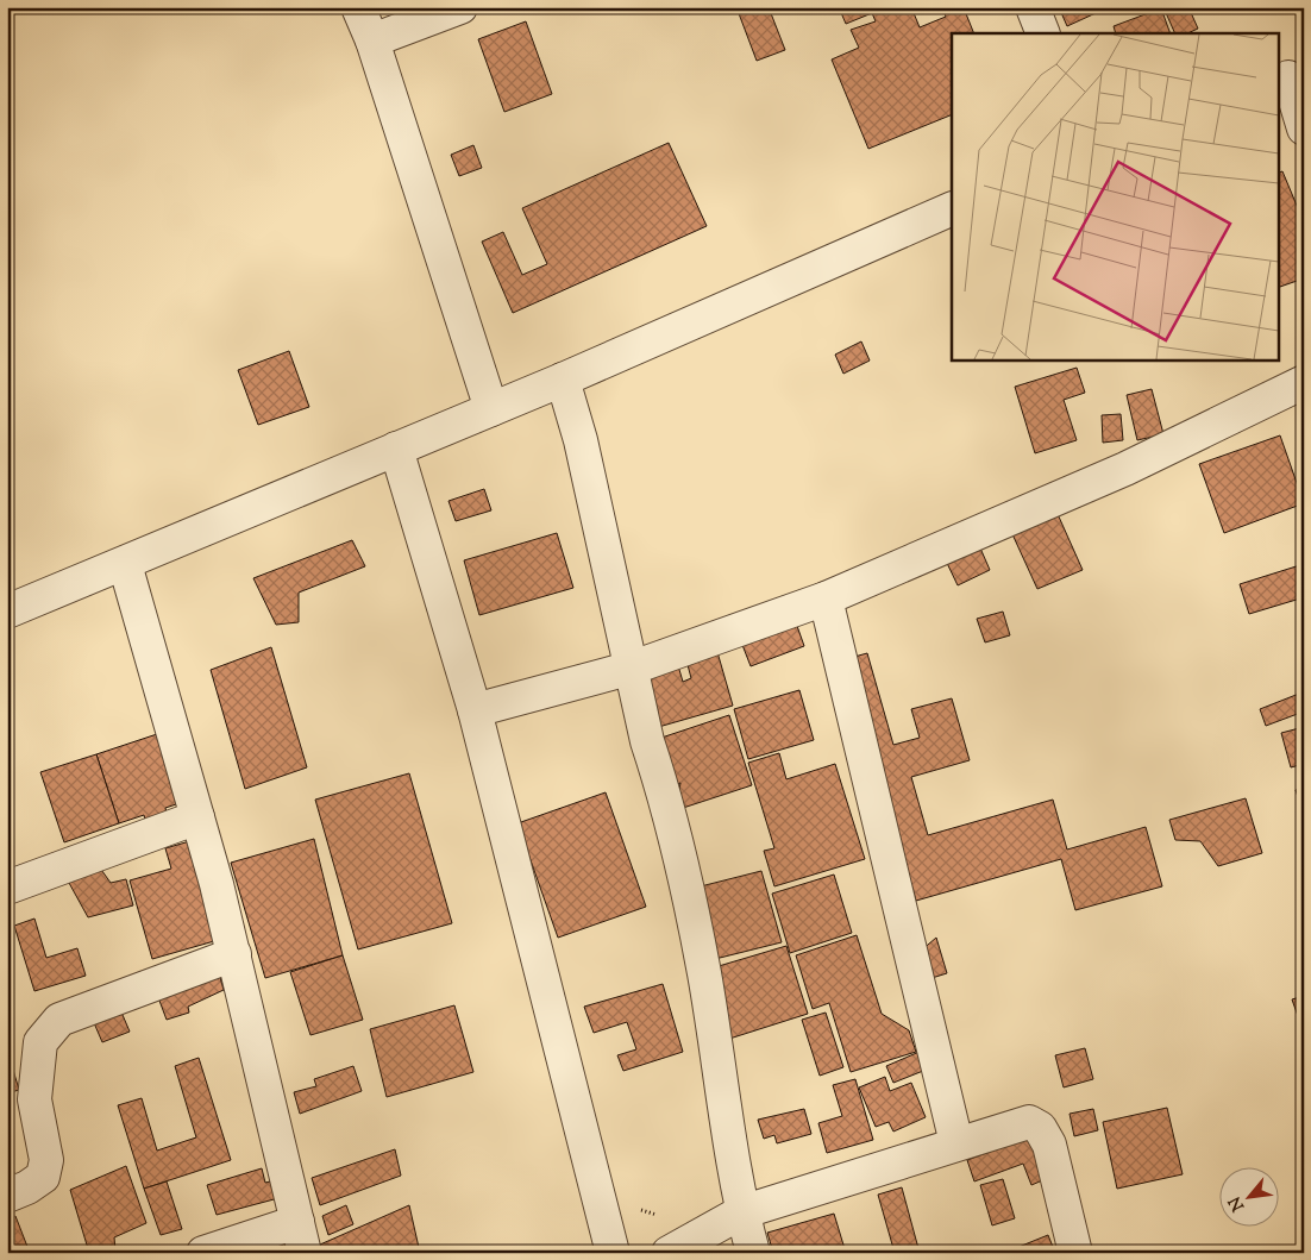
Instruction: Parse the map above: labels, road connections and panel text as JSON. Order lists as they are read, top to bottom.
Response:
{
  "north": "bottom left"
}
